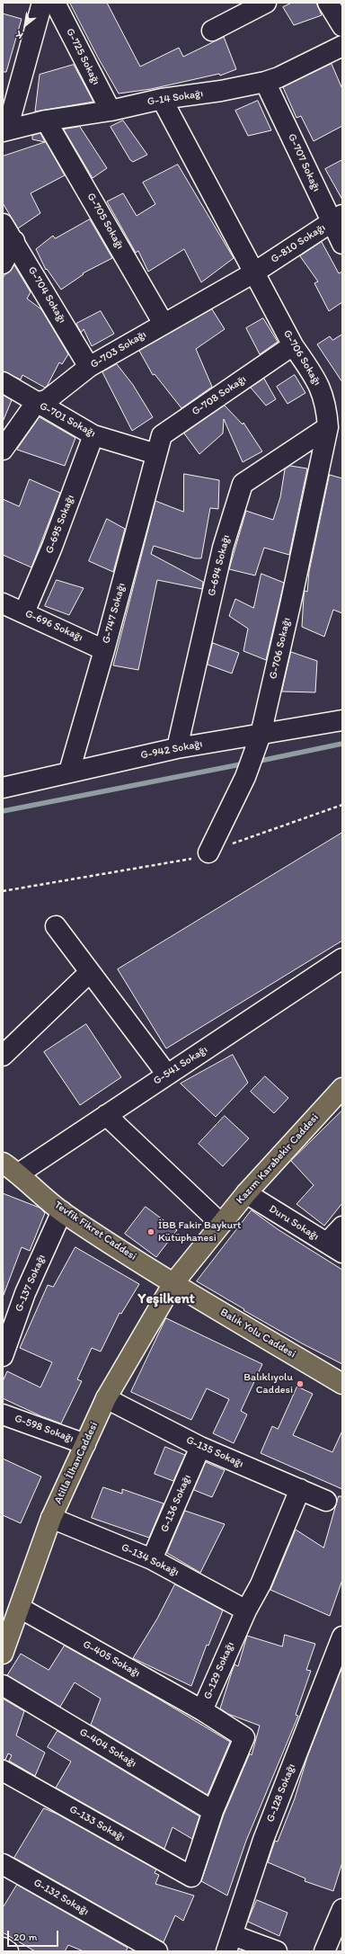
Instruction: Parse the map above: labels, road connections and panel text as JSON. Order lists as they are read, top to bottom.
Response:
{
  "streets": {
    "main road": [
      "Kazım Karabekir Caddesi",
      "Tevfik Fikret Caddesi",
      "Balık Yolu Caddesi",
      "Atilla İlhanCaddesi"
    ],
    "street": [
      "G-725 Sokağı",
      "G-14 Sokağı",
      "G-707 Sokağı",
      "G-705 Sokağı",
      "G-810 Sokağı",
      "G-704 Sokağı",
      "G-703 Sokağı",
      "G-706 Sokağı",
      "G-708 Sokağı",
      "G-701 Sokağı",
      "G-695 Sokağı",
      "G-694 Sokağı",
      "G-747 Sokağı",
      "G-696 Sokağı",
      "G-942 Sokağı",
      "G-541 Sokağı",
      "Duru Sokağı",
      "G-137 Sokağı",
      "G-598 Sokağı",
      "G-135 Sokağı",
      "G-136 Sokağı",
      "G-134 Sokağı",
      "G-405 Sokağı",
      "G-129 Sokağı",
      "G-404 Sokağı",
      "G-128 Sokağı",
      "G-133 Sokağı",
      "G-132 Sokağı"
    ]
  },
  "crossings": [
    ["G-725 Sokağı", "G-14 Sokağı"],
    ["G-14 Sokağı", "G-707 Sokağı"],
    ["G-14 Sokağı", "G-705 Sokağı"],
    ["G-14 Sokağı", "G-706 Sokağı"],
    ["G-707 Sokağı", "G-810 Sokağı"],
    ["G-705 Sokağı", "G-703 Sokağı"],
    ["G-810 Sokağı", "G-703 Sokağı"],
    ["G-810 Sokağı", "G-706 Sokağı"],
    ["G-704 Sokağı", "G-703 Sokağı"],
    ["G-703 Sokağı", "G-706 Sokağı"],
    ["G-703 Sokağı", "G-701 Sokağı"],
    ["G-706 Sokağı", "G-708 Sokağı"],
    ["G-706 Sokağı", "G-694 Sokağı"],
    ["G-706 Sokağı", "G-942 Sokağı"],
    ["G-708 Sokağı", "G-701 Sokağı"],
    ["G-708 Sokağı", "G-747 Sokağı"],
    ["G-701 Sokağı", "G-695 Sokağı"],
    ["G-701 Sokağı", "G-747 Sokağı"],
    ["G-695 Sokağı", "G-696 Sokağı"],
    ["G-694 Sokağı", "G-942 Sokağı"],
    ["G-747 Sokağı", "G-696 Sokağı"],
    ["G-747 Sokağı", "G-942 Sokağı"],
    ["G-541 Sokağı", "Tevfik Fikret Caddesi"],
    ["Kazım Karabekir Caddesi", "Duru Sokağı"],
    ["Kazım Karabekir Caddesi", "Tevfik Fikret Caddesi"],
    ["Kazım Karabekir Caddesi", "Balık Yolu Caddesi"],
    ["Kazım Karabekir Caddesi", "Atilla İlhanCaddesi"],
    ["Tevfik Fikret Caddesi", "G-137 Sokağı"],
    ["Tevfik Fikret Caddesi", "Balık Yolu Caddesi"],
    ["Tevfik Fikret Caddesi", "Atilla İlhanCaddesi"],
    ["Balık Yolu Caddesi", "Atilla İlhanCaddesi"],
    ["G-598 Sokağı", "Atilla İlhanCaddesi"],
    ["G-135 Sokağı", "Atilla İlhanCaddesi"],
    ["G-135 Sokağı", "G-136 Sokağı"],
    ["G-135 Sokağı", "G-129 Sokağı"],
    ["Atilla İlhanCaddesi", "G-134 Sokağı"],
    ["Atilla İlhanCaddesi", "G-405 Sokağı"],
    ["G-136 Sokağı", "G-134 Sokağı"],
    ["G-134 Sokağı", "G-129 Sokağı"],
    ["G-405 Sokağı", "G-129 Sokağı"],
    ["G-129 Sokağı", "G-404 Sokağı"],
    ["G-129 Sokağı", "G-133 Sokağı"]
  ],
  "districts": ["Yeşilkent"],
  "places": ["İBB Fakir Baykurt Kütüphanesi", "Balıklıyolu Caddesi"],
  "scale_bar": "20 m",
  "north": "bottom left"
}
